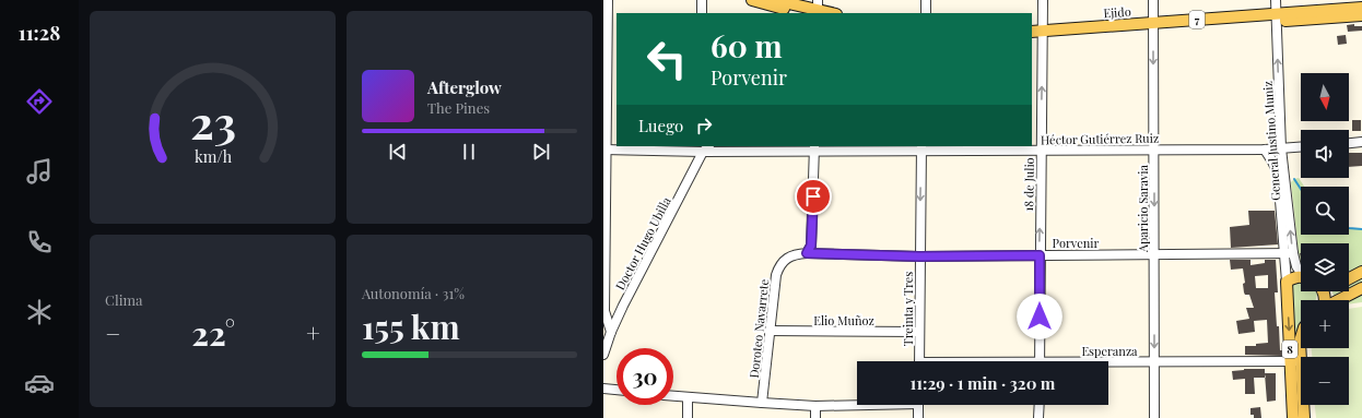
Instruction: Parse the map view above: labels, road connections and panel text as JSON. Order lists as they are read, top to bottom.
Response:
{
  "streets": {
    "main road": ["Ejido", "7", "8"],
    "street": [
      "Héctor Gutiérrez Ruiz",
      "General Justino Muniz",
      "18 de Julio",
      "Aparicio Saravia",
      "Porvenir",
      "Doctor Hugo Ubilla",
      "Treinta y Tres",
      "Elio Muñoz",
      "Doroteo Navarrete",
      "Esperanza"
    ]
  },
  "crossings": [
    ["Ejido", "General Justino Muniz"],
    ["Ejido", "18 de Julio"],
    ["Ejido", "Aparicio Saravia"],
    ["Héctor Gutiérrez Ruiz", "General Justino Muniz"],
    ["Héctor Gutiérrez Ruiz", "18 de Julio"],
    ["Héctor Gutiérrez Ruiz", "Aparicio Saravia"],
    ["Héctor Gutiérrez Ruiz", "Doctor Hugo Ubilla"],
    ["Héctor Gutiérrez Ruiz", "Treinta y Tres"],
    ["General Justino Muniz", "Porvenir"],
    ["General Justino Muniz", "8"],
    ["18 de Julio", "Porvenir"],
    ["Aparicio Saravia", "Porvenir"],
    ["Aparicio Saravia", "Esperanza"],
    ["Porvenir", "Treinta y Tres"],
    ["Porvenir", "Doroteo Navarrete"],
    ["Treinta y Tres", "Elio Muñoz"],
    ["Elio Muñoz", "Doroteo Navarrete"],
    ["8", "Esperanza"]
  ],
  "one_way": ["18 de Julio", "Aparicio Saravia", "Treinta y Tres"],
  "north": "bottom",
  "page": {
    "tabs": "11:28",
    "turn": ["60 m", "Porvenir"],
    "song": ["Afterglow", "The Pines"],
    "map_buttons": ["+", "−"],
    "then": "Luego",
    "tile": [
      "Clima",
      ["Autonomía · 31%", "155 km"]
    ],
    "heat": ["−", "22°", "+"],
    "limit": "30",
    "trip": "11:29 · 1 min · 320 m",
    "gauge": ["23", "km/h"]
  }
}
